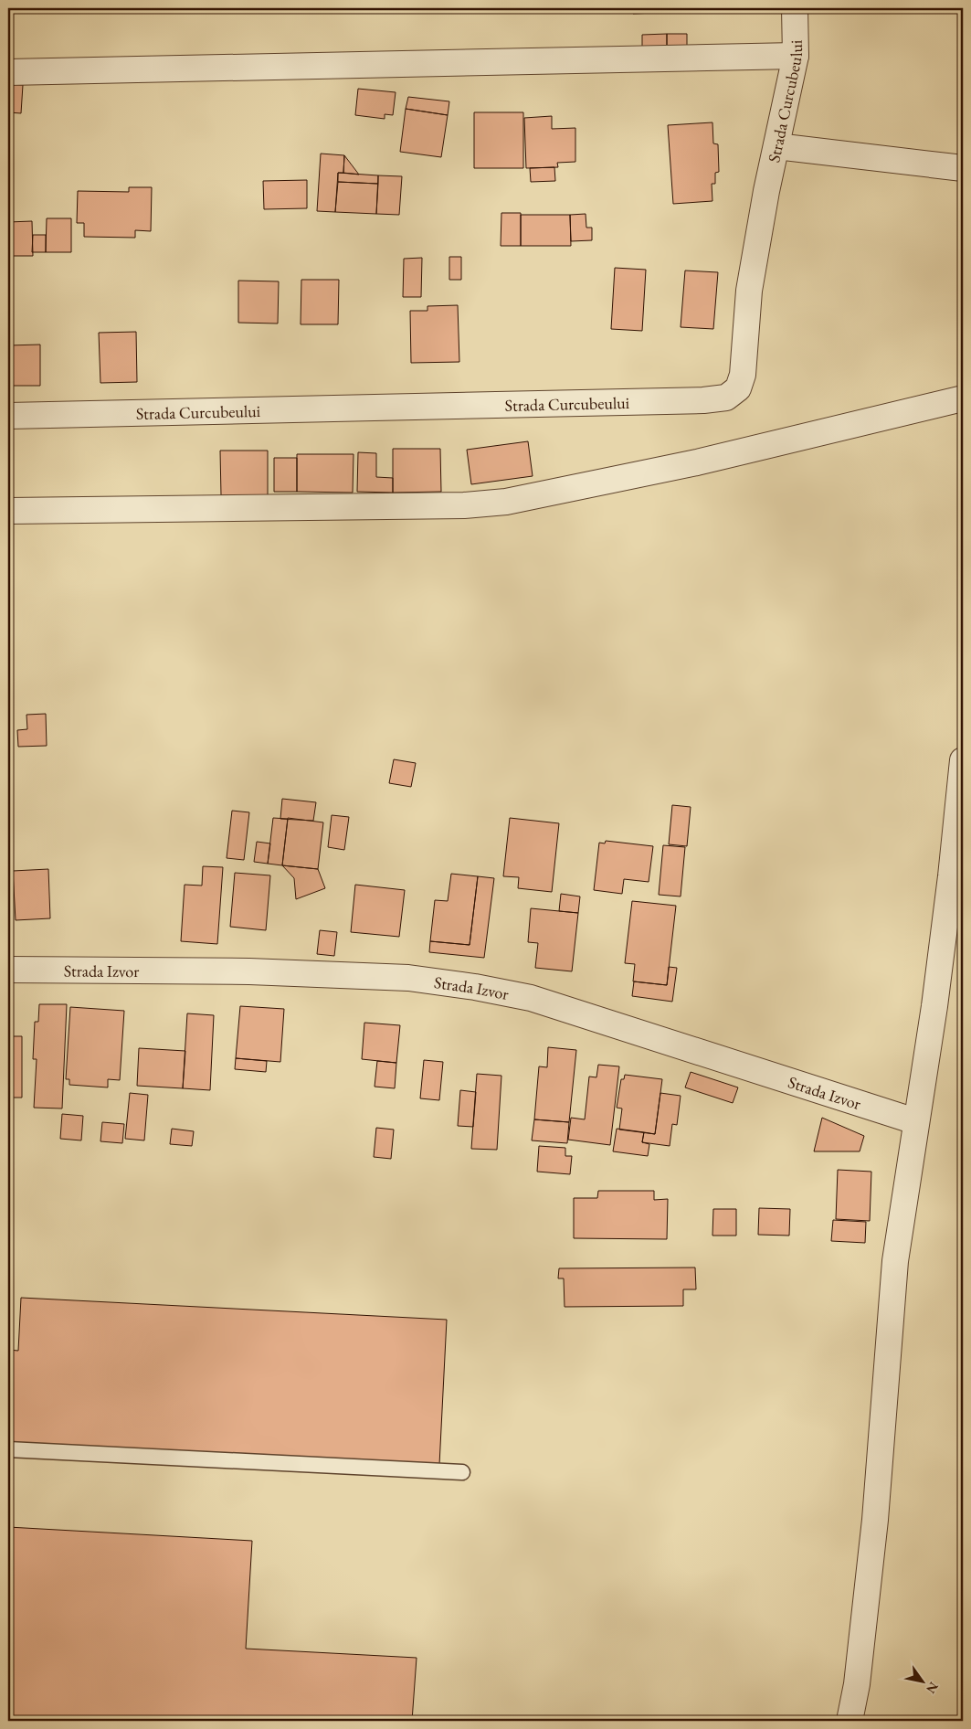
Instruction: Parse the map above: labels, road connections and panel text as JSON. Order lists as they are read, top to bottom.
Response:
{
  "streets": {
    "street": ["Strada Curcubeului", "Strada Izvor"]
  },
  "north": "bottom right"
}
